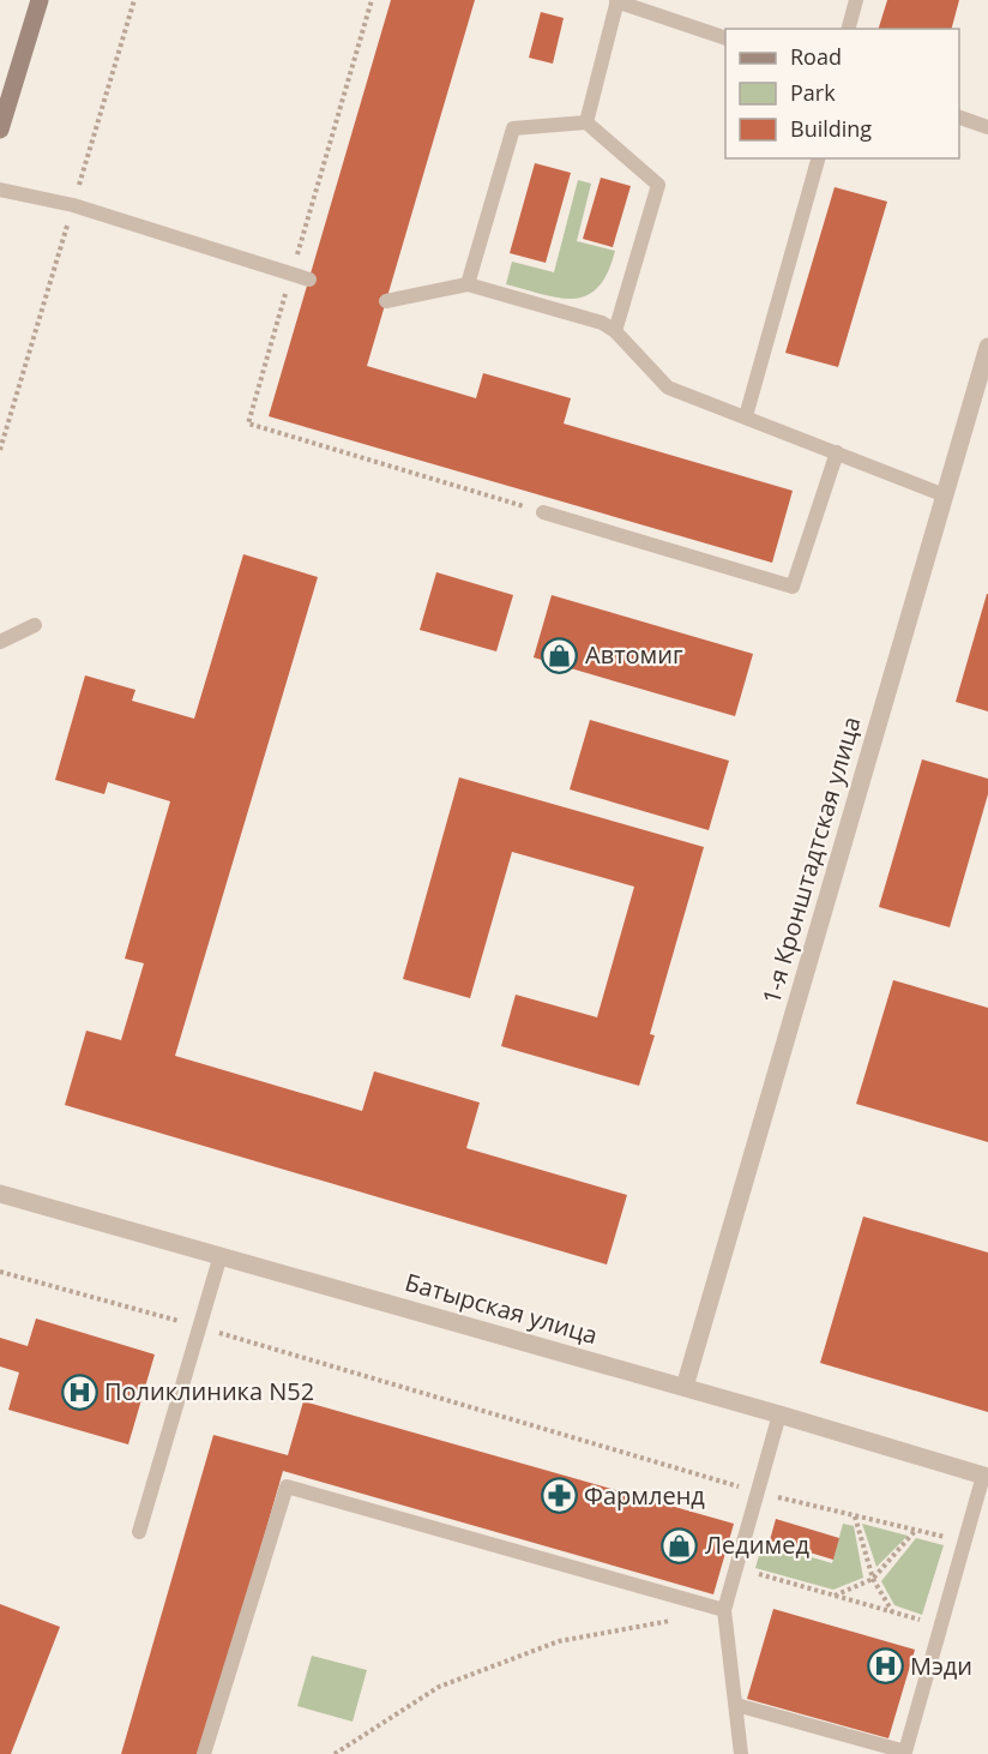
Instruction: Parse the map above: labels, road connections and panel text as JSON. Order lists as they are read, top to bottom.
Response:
{
  "streets": {
    "street": ["1-я Кронштадтская улица", "Батырская улица"]
  },
  "crossings": [
    ["1-я Кронштадтская улица", "Батырская улица"]
  ],
  "places": {
    "shop": ["Автомиг", "Ледимед"],
    "hospital": ["Поликлиника N52", "Мэди"],
    "pharmacy": ["Фармленд"]
  },
  "legend": ["Road", "Park", "Building"]
}
